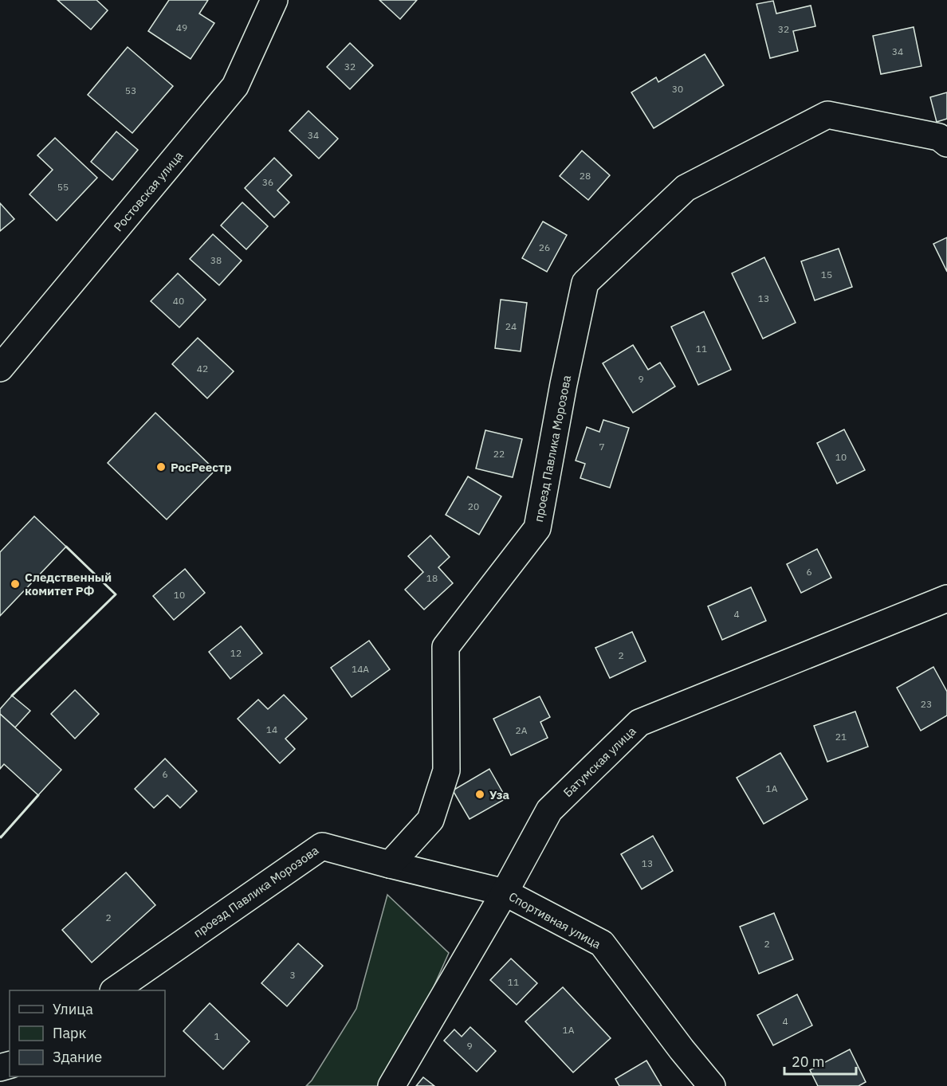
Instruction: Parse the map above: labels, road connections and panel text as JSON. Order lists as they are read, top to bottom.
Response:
{
  "streets": {
    "street": [
      "Ростовская улица",
      "проезд Павлика Морозова",
      "Батумская улица",
      "Спортивная улица"
    ]
  },
  "crossings": [
    ["проезд Павлика Морозова", "Спортивная улица"],
    ["Батумская улица", "Спортивная улица"]
  ],
  "places": ["РосРеестр", "Следственный комитет РФ", "Уза"],
  "house_numbers": [
    "49",
    "32",
    "34",
    "32",
    "30",
    "53",
    "34",
    "28",
    "36",
    "55",
    "26",
    "38",
    "15",
    "13",
    "40",
    "24",
    "11",
    "42",
    "9",
    "7",
    "22",
    "10",
    "20",
    "6",
    "18",
    "10",
    "4",
    "12",
    "2",
    "14А",
    "23",
    "14",
    "2А",
    "21",
    "6",
    "1А",
    "13",
    "2",
    "2",
    "3",
    "11",
    "4",
    "1А",
    "1",
    "9"
  ],
  "legend": ["Улица", "Парк", "Здание"],
  "scale_bar": "20 m"
}
